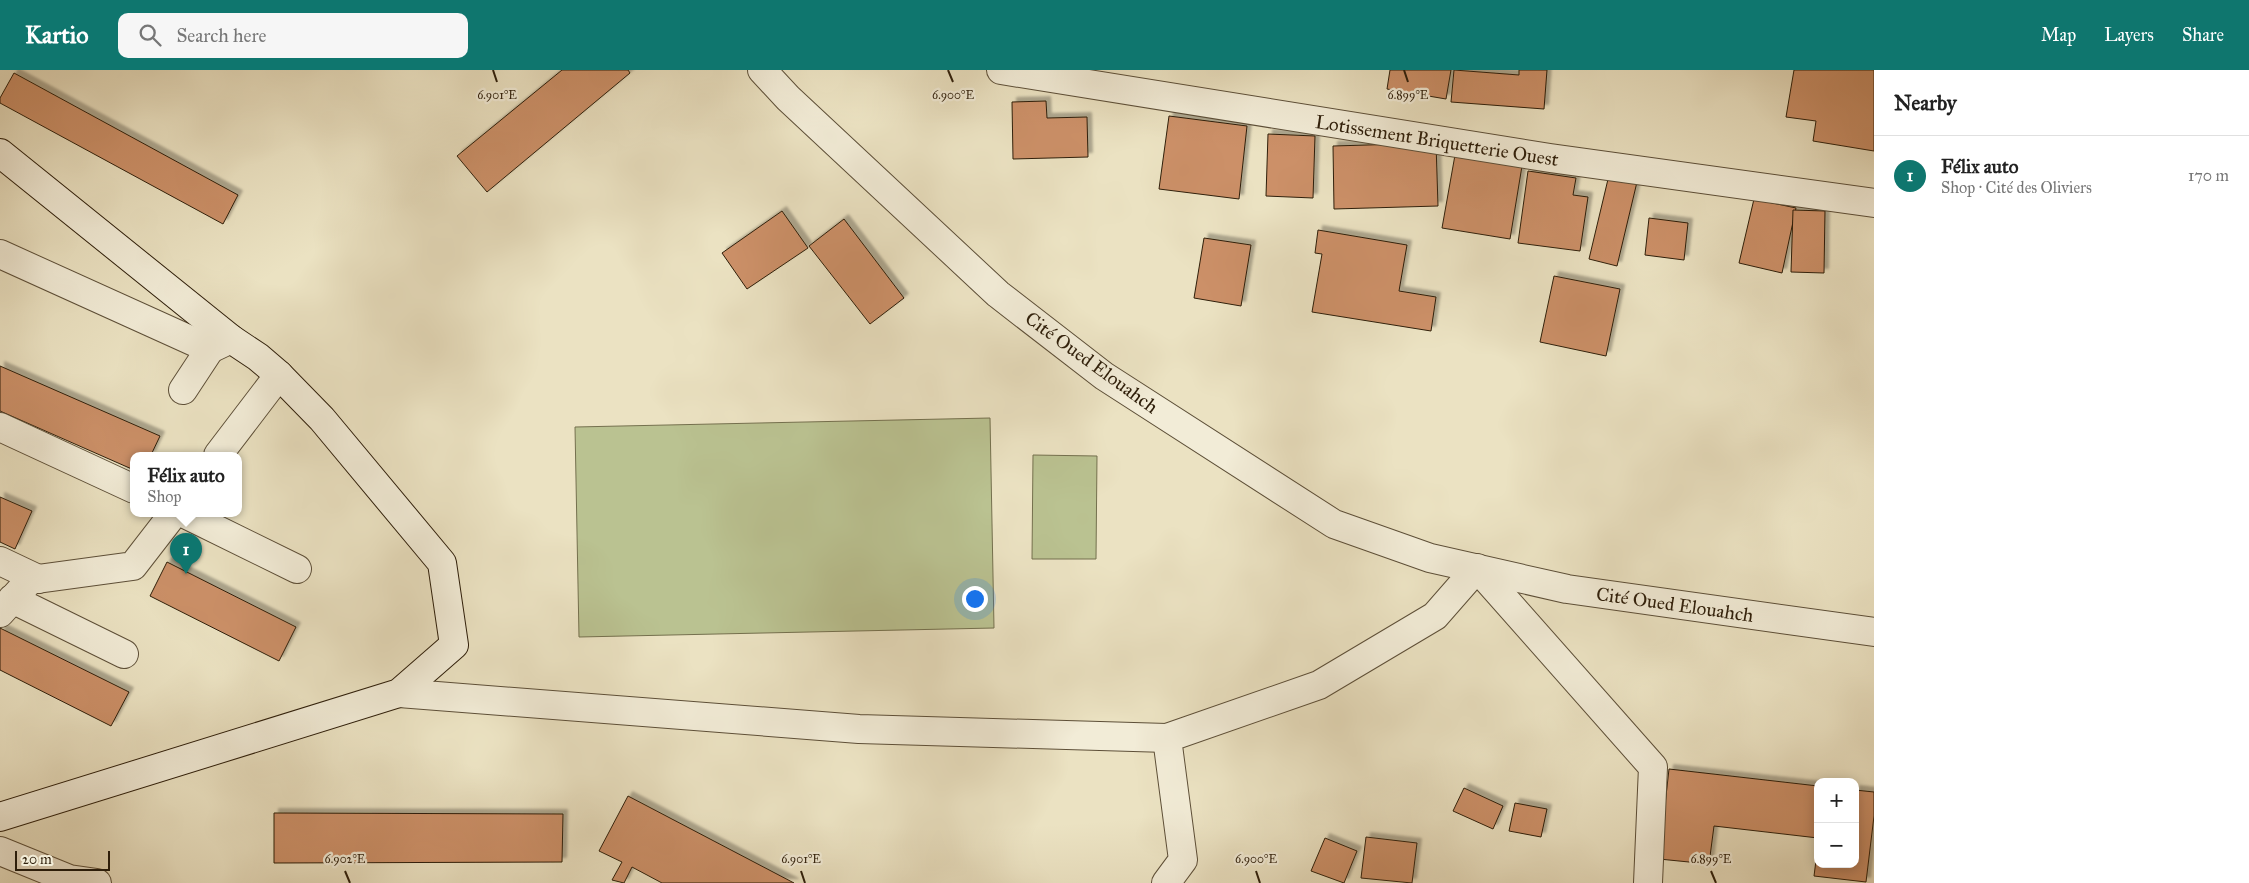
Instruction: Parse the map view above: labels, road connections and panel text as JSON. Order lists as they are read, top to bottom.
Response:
{
  "streets": {
    "street": ["Lotissement Briquetterie Ouest", "Cité Oued Elouahch"]
  },
  "scale_bar": "20 m",
  "page": {
    "header": "Kartio",
    "search": "Search here",
    "nav": ["Map", "Layers", "Share"],
    "heading": "Nearby",
    "list": [
      {
        "mark": "1",
        "name": "Félix auto",
        "note": "Shop · Cité des Oliviers",
        "value": "170 m"
      }
    ],
    "popup": ["Félix auto", "Shop"],
    "pins": "1",
    "map_buttons": ["+", "−"],
    "scale": "20 m"
  },
  "coordinates": [
    "6.901°E",
    "6.900°E",
    "6.899°E",
    "6.902°E"
  ]
}
